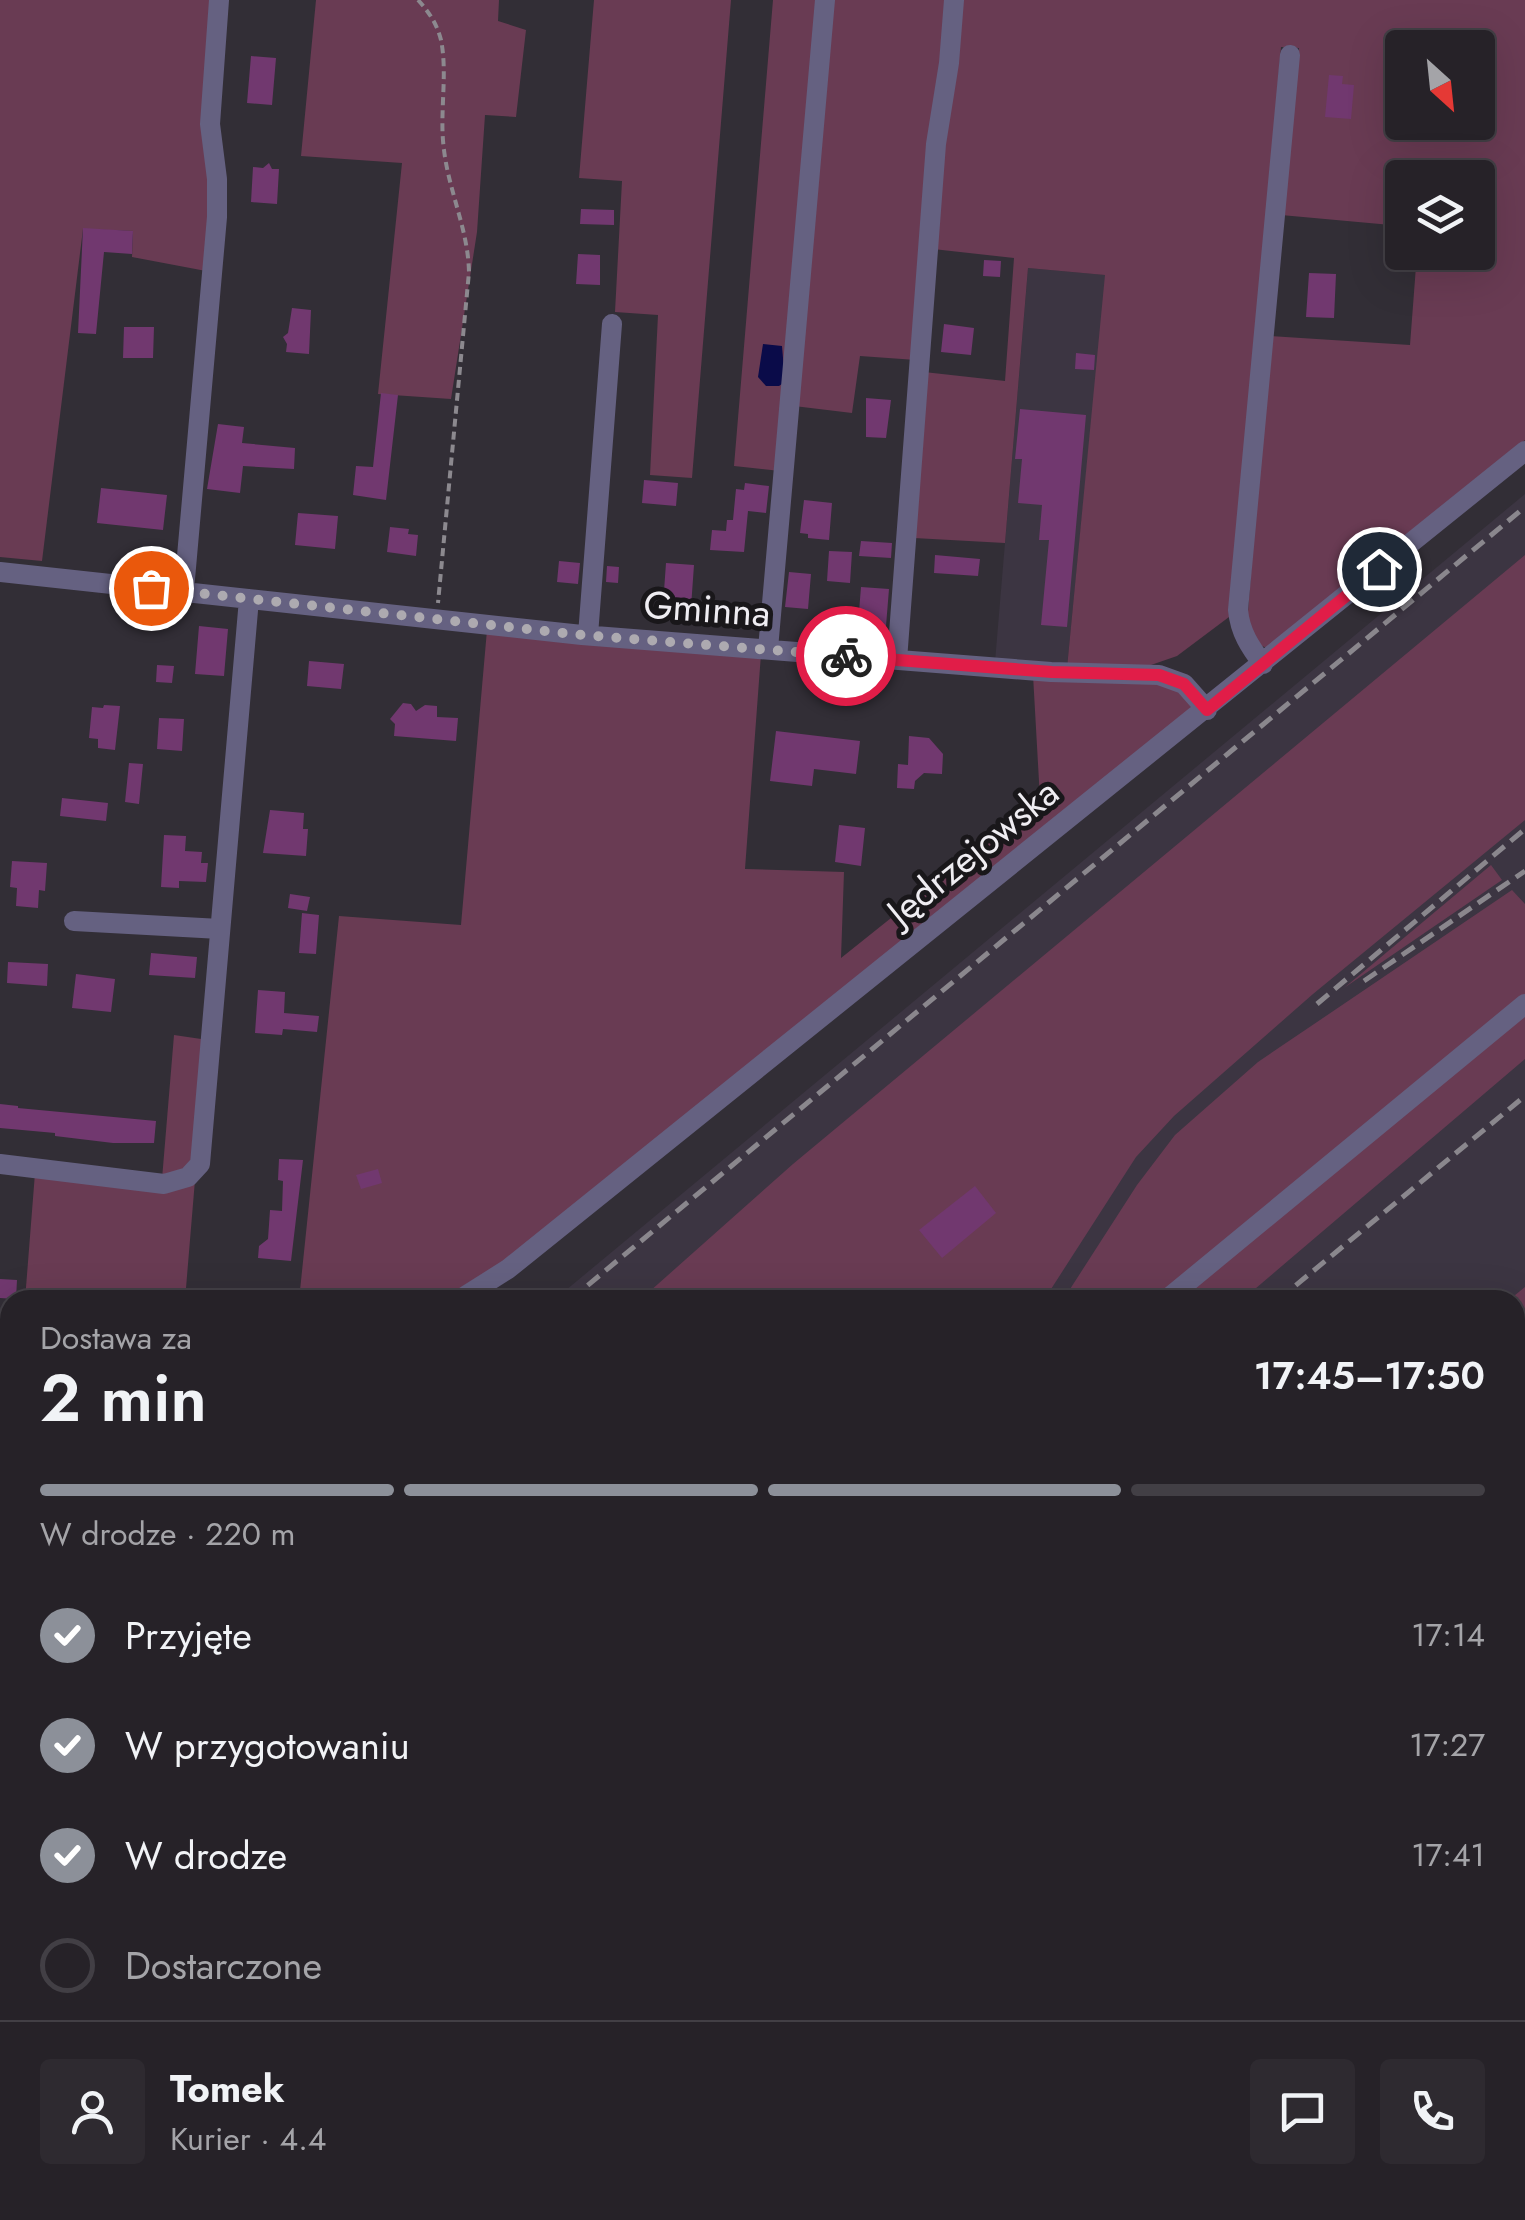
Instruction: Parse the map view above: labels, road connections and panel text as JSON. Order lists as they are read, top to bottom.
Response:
{
  "streets": {
    "street": ["Gminna", "Jędrzejowska"]
  },
  "crossings": [
    ["Gminna", "Jędrzejowska"]
  ],
  "north": "bottom right",
  "page": {
    "heading": ["2 min", "Dostawa za", "17:45–17:50"],
    "panel": ["Tomek", "Kurier · 4.4"],
    "bar": "W drodze · 220 m",
    "list": [
      ["Przyjęte", "17:14"],
      ["W przygotowaniu", "17:27"],
      ["W drodze", "17:41"],
      "Dostarczone"
    ]
  }
}
